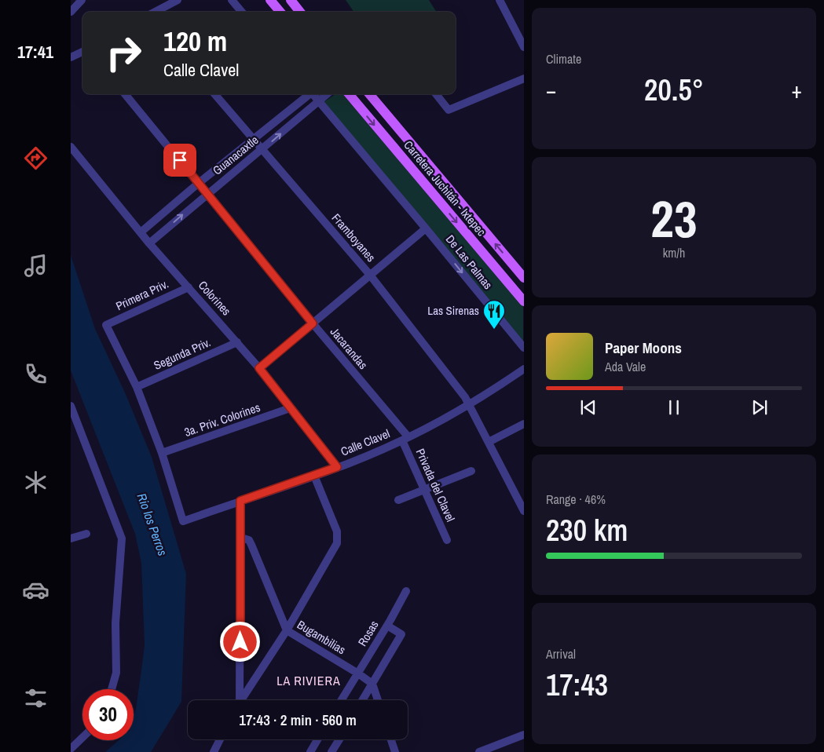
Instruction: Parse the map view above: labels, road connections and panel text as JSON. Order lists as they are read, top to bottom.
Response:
{
  "streets": {
    "main road": ["Carretera Juchitán - Ixtepec"],
    "street": [
      "Guanacaxtle",
      "Framboyanes",
      "De Las Palmas",
      "Primera Priv.",
      "Colorines",
      "Jacarandas",
      "Segunda Priv.",
      "3a. Priv. Colorines",
      "Calle Clavel",
      "Privada del Clavel",
      "Rosas",
      "Bugambilias"
    ]
  },
  "crossings": [
    ["Guanacaxtle", "Framboyanes"],
    ["Guanacaxtle", "De Las Palmas"],
    ["Guanacaxtle", "Colorines"],
    ["Guanacaxtle", "Jacarandas"],
    ["Framboyanes", "Calle Clavel"],
    ["Primera Priv.", "Colorines"],
    ["Primera Priv.", "Segunda Priv."],
    ["Colorines", "Segunda Priv."],
    ["Colorines", "3a. Priv. Colorines"],
    ["Colorines", "Calle Clavel"],
    ["Jacarandas", "Calle Clavel"],
    ["Jacarandas", "Privada del Clavel"],
    ["3a. Priv. Colorines", "Calle Clavel"],
    ["Calle Clavel", "Privada del Clavel"],
    ["Rosas", "Bugambilias"]
  ],
  "one_way": ["De Las Palmas"],
  "districts": ["LA RIVIERA"],
  "water": ["Rio los Perros"],
  "places": {
    "restaurant": ["Las Sirenas"]
  },
  "page": {
    "tabs": "17:41",
    "tile": [
      "Climate",
      ["23", "km/h"],
      ["Range · 46%", "230 km"],
      ["Arrival", "17:43"]
    ],
    "turn": ["120 m", "Calle Clavel"],
    "heat": ["−", "20.5°", "+"],
    "song": ["Paper Moons", "Ada Vale"],
    "limit": "30",
    "trip": "17:43 · 2 min · 560 m"
  }
}
